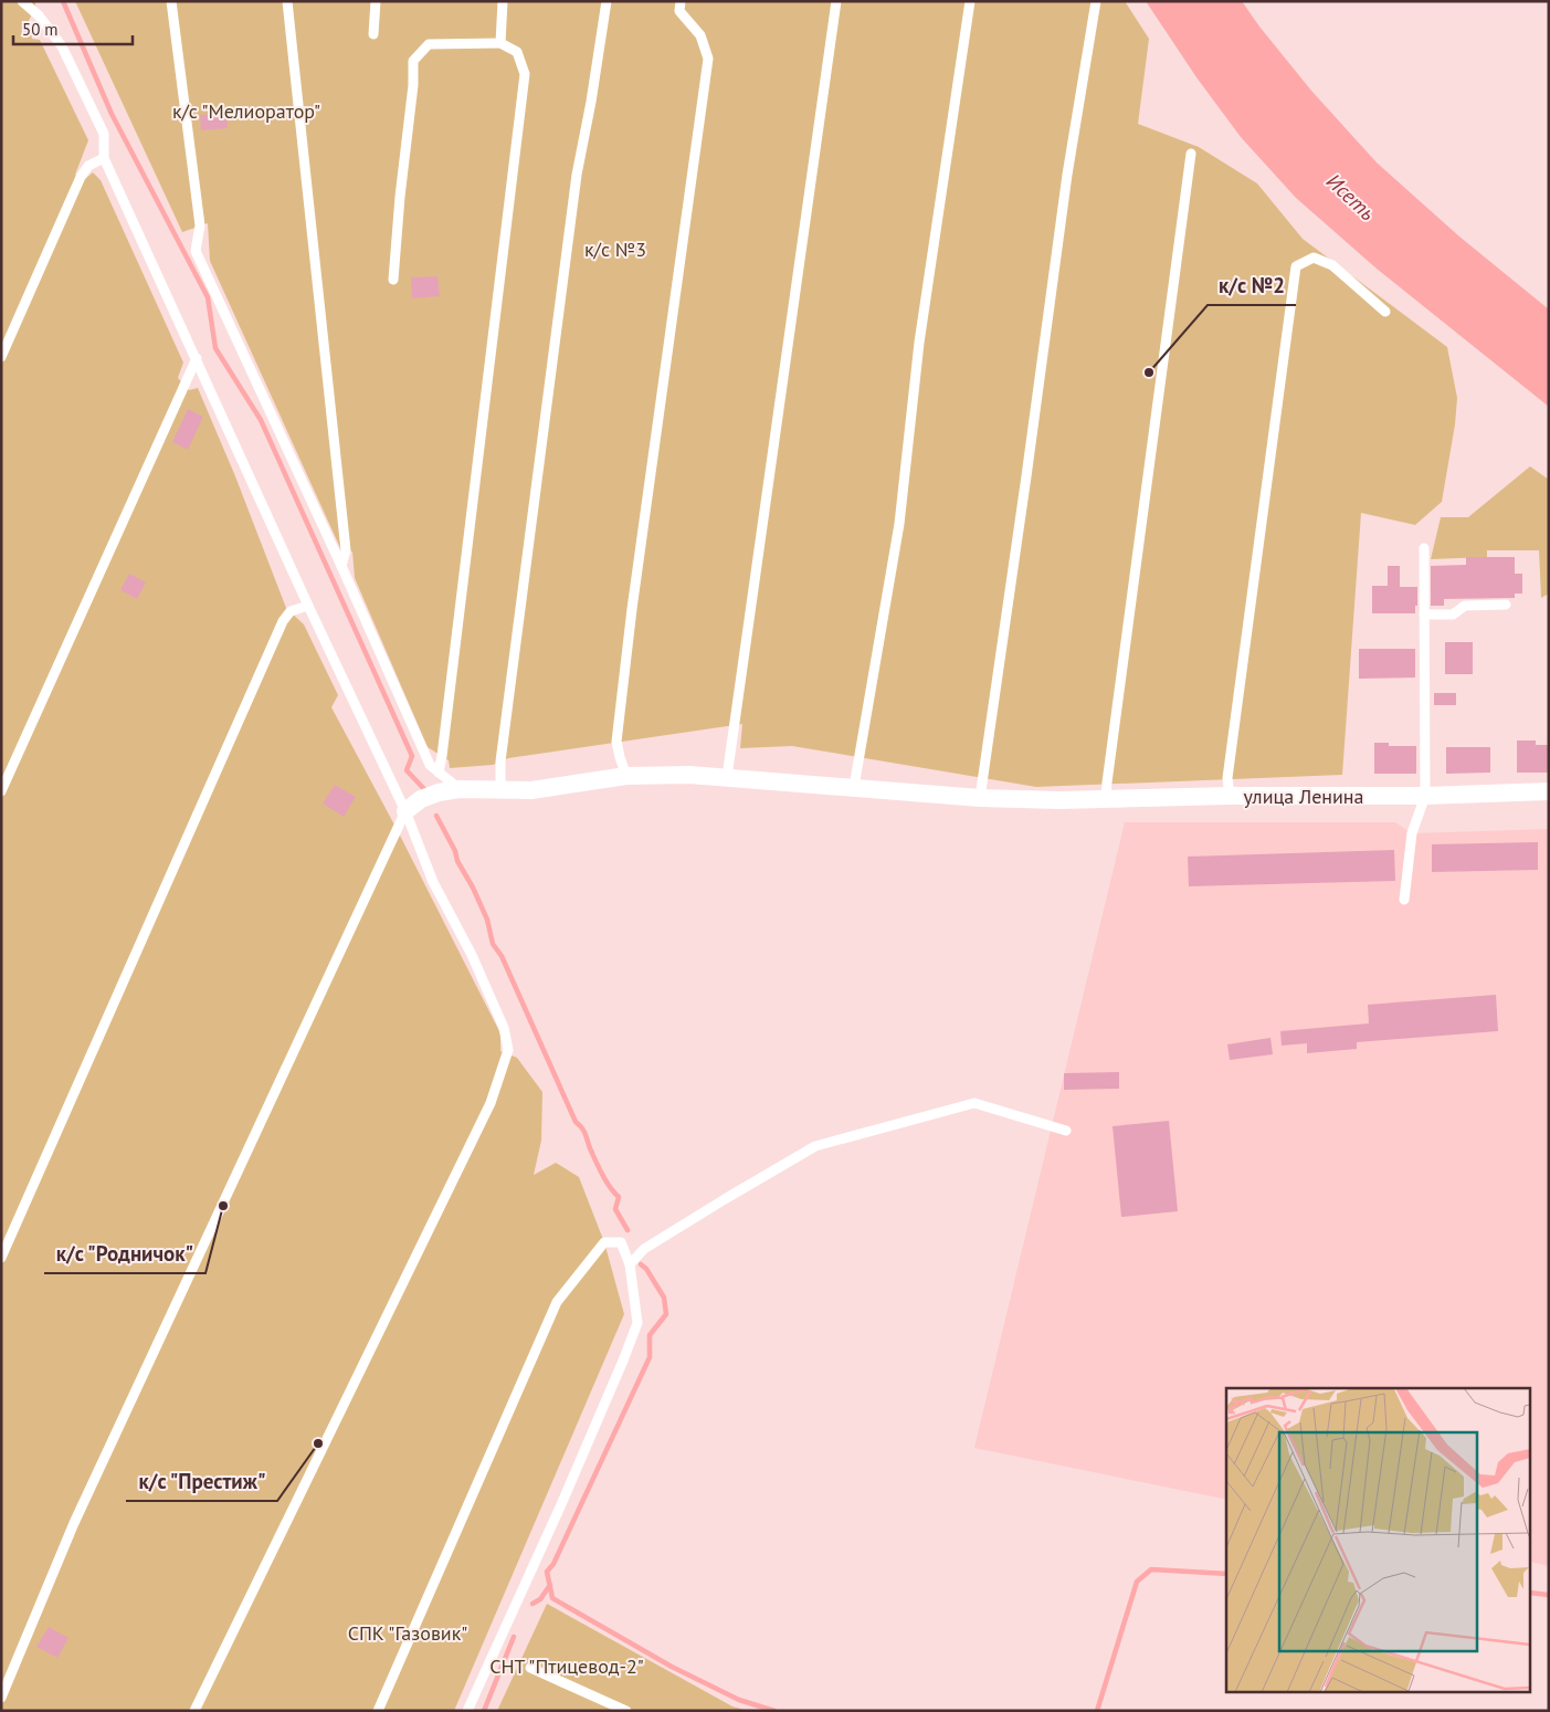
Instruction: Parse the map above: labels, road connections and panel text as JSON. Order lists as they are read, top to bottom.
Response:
{
  "streets": {
    "street": ["улица Ленина"]
  },
  "water": ["Исеть"],
  "parks": [
    "к/с \"Мелиоратор\"",
    "к/с №3",
    "СПК \"Газовик\"",
    "СНТ \"Птицевод-2\""
  ],
  "places": ["к/с №2", "к/с \"Родничок\"", "к/с \"Престиж\""],
  "scale_bar": "50 m"
}
